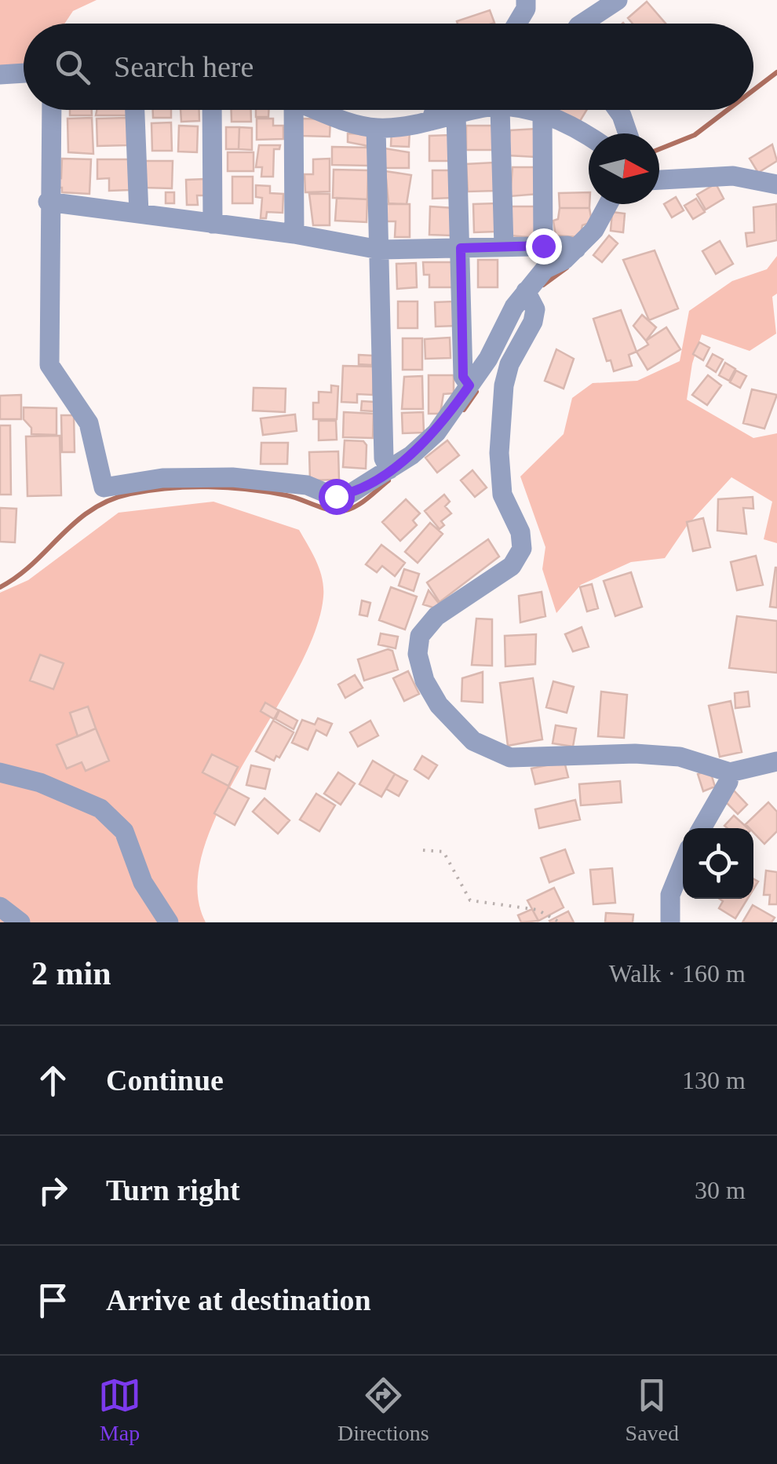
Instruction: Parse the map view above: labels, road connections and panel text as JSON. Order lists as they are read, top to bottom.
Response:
{
  "north": "right",
  "page": {
    "search": "Search here",
    "heading": ["2 min", "Walk · 160 m"],
    "list": [
      ["Continue", "130 m"],
      ["Turn right", "30 m"],
      "Arrive at destination"
    ],
    "nav": ["Map", "Directions", "Saved"]
  }
}
